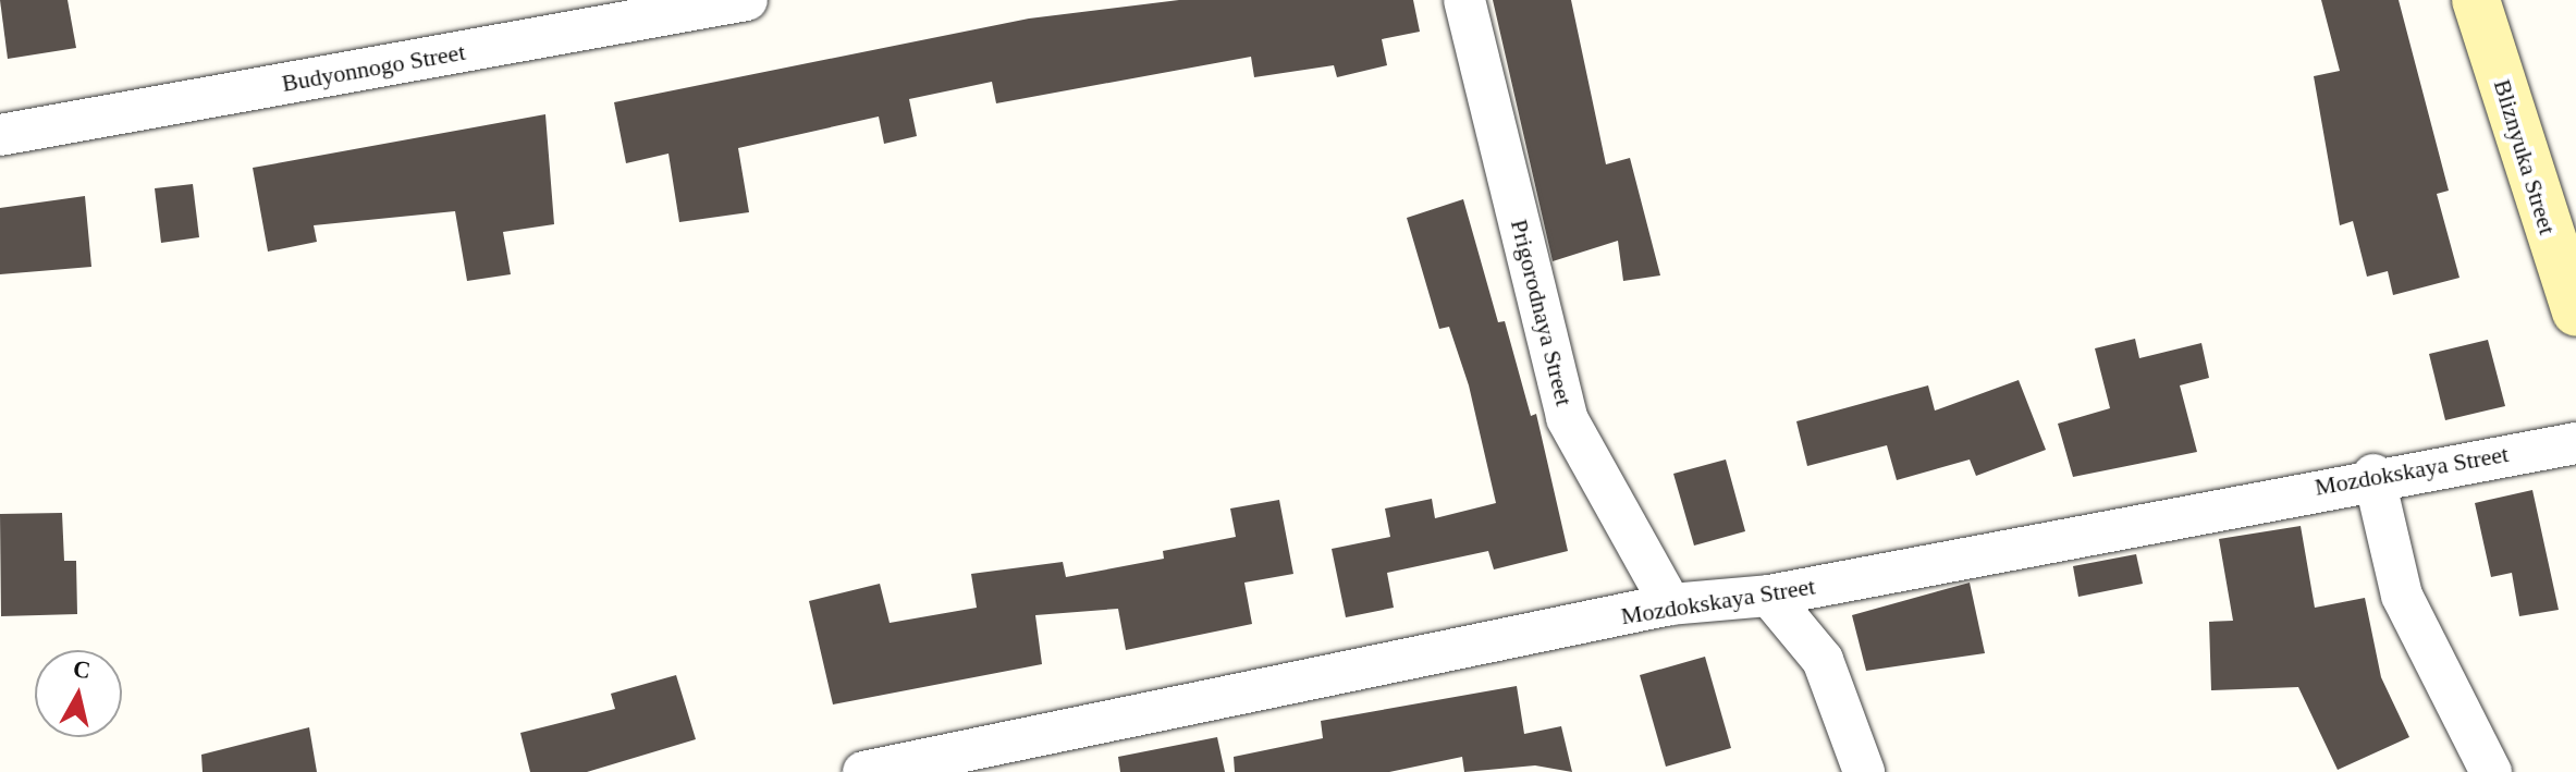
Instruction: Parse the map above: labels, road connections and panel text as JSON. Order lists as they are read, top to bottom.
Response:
{
  "streets": {
    "street": [
      "Budyonnogo Street",
      "Bliznyuka Street",
      "Prigorodnaya Street",
      "Mozdokskaya Street"
    ]
  },
  "crossings": [
    ["Prigorodnaya Street", "Mozdokskaya Street"]
  ],
  "north": "top"
}
